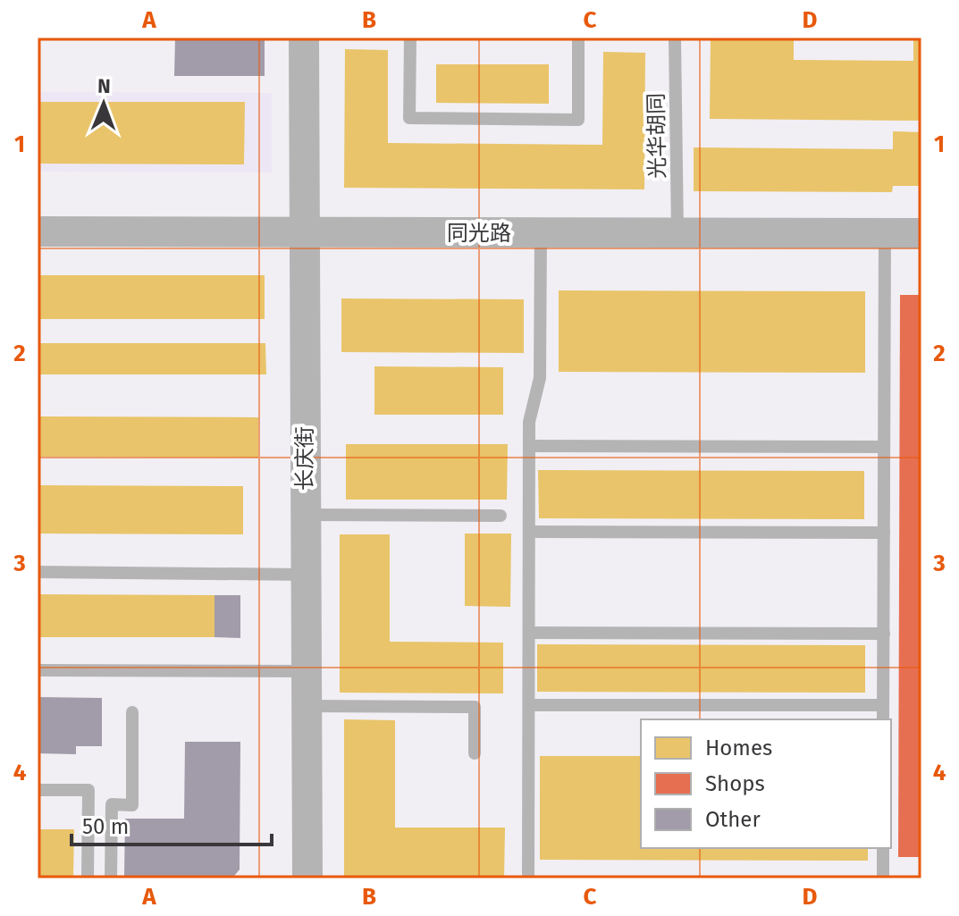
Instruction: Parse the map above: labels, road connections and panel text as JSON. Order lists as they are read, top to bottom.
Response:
{
  "streets": {
    "street": ["同光路", "长庆街"],
    "lane": ["光华胡同"]
  },
  "crossings": [
    ["光华胡同", "同光路"],
    ["同光路", "长庆街"]
  ],
  "legend": ["Homes", "Shops", "Other"],
  "scale_bar": "50 m",
  "north": "top",
  "grid": {
    "columns": [
      "A",
      "B",
      "C",
      "D"
    ],
    "rows": [
      "1",
      "2",
      "3",
      "4"
    ]
  }
}
